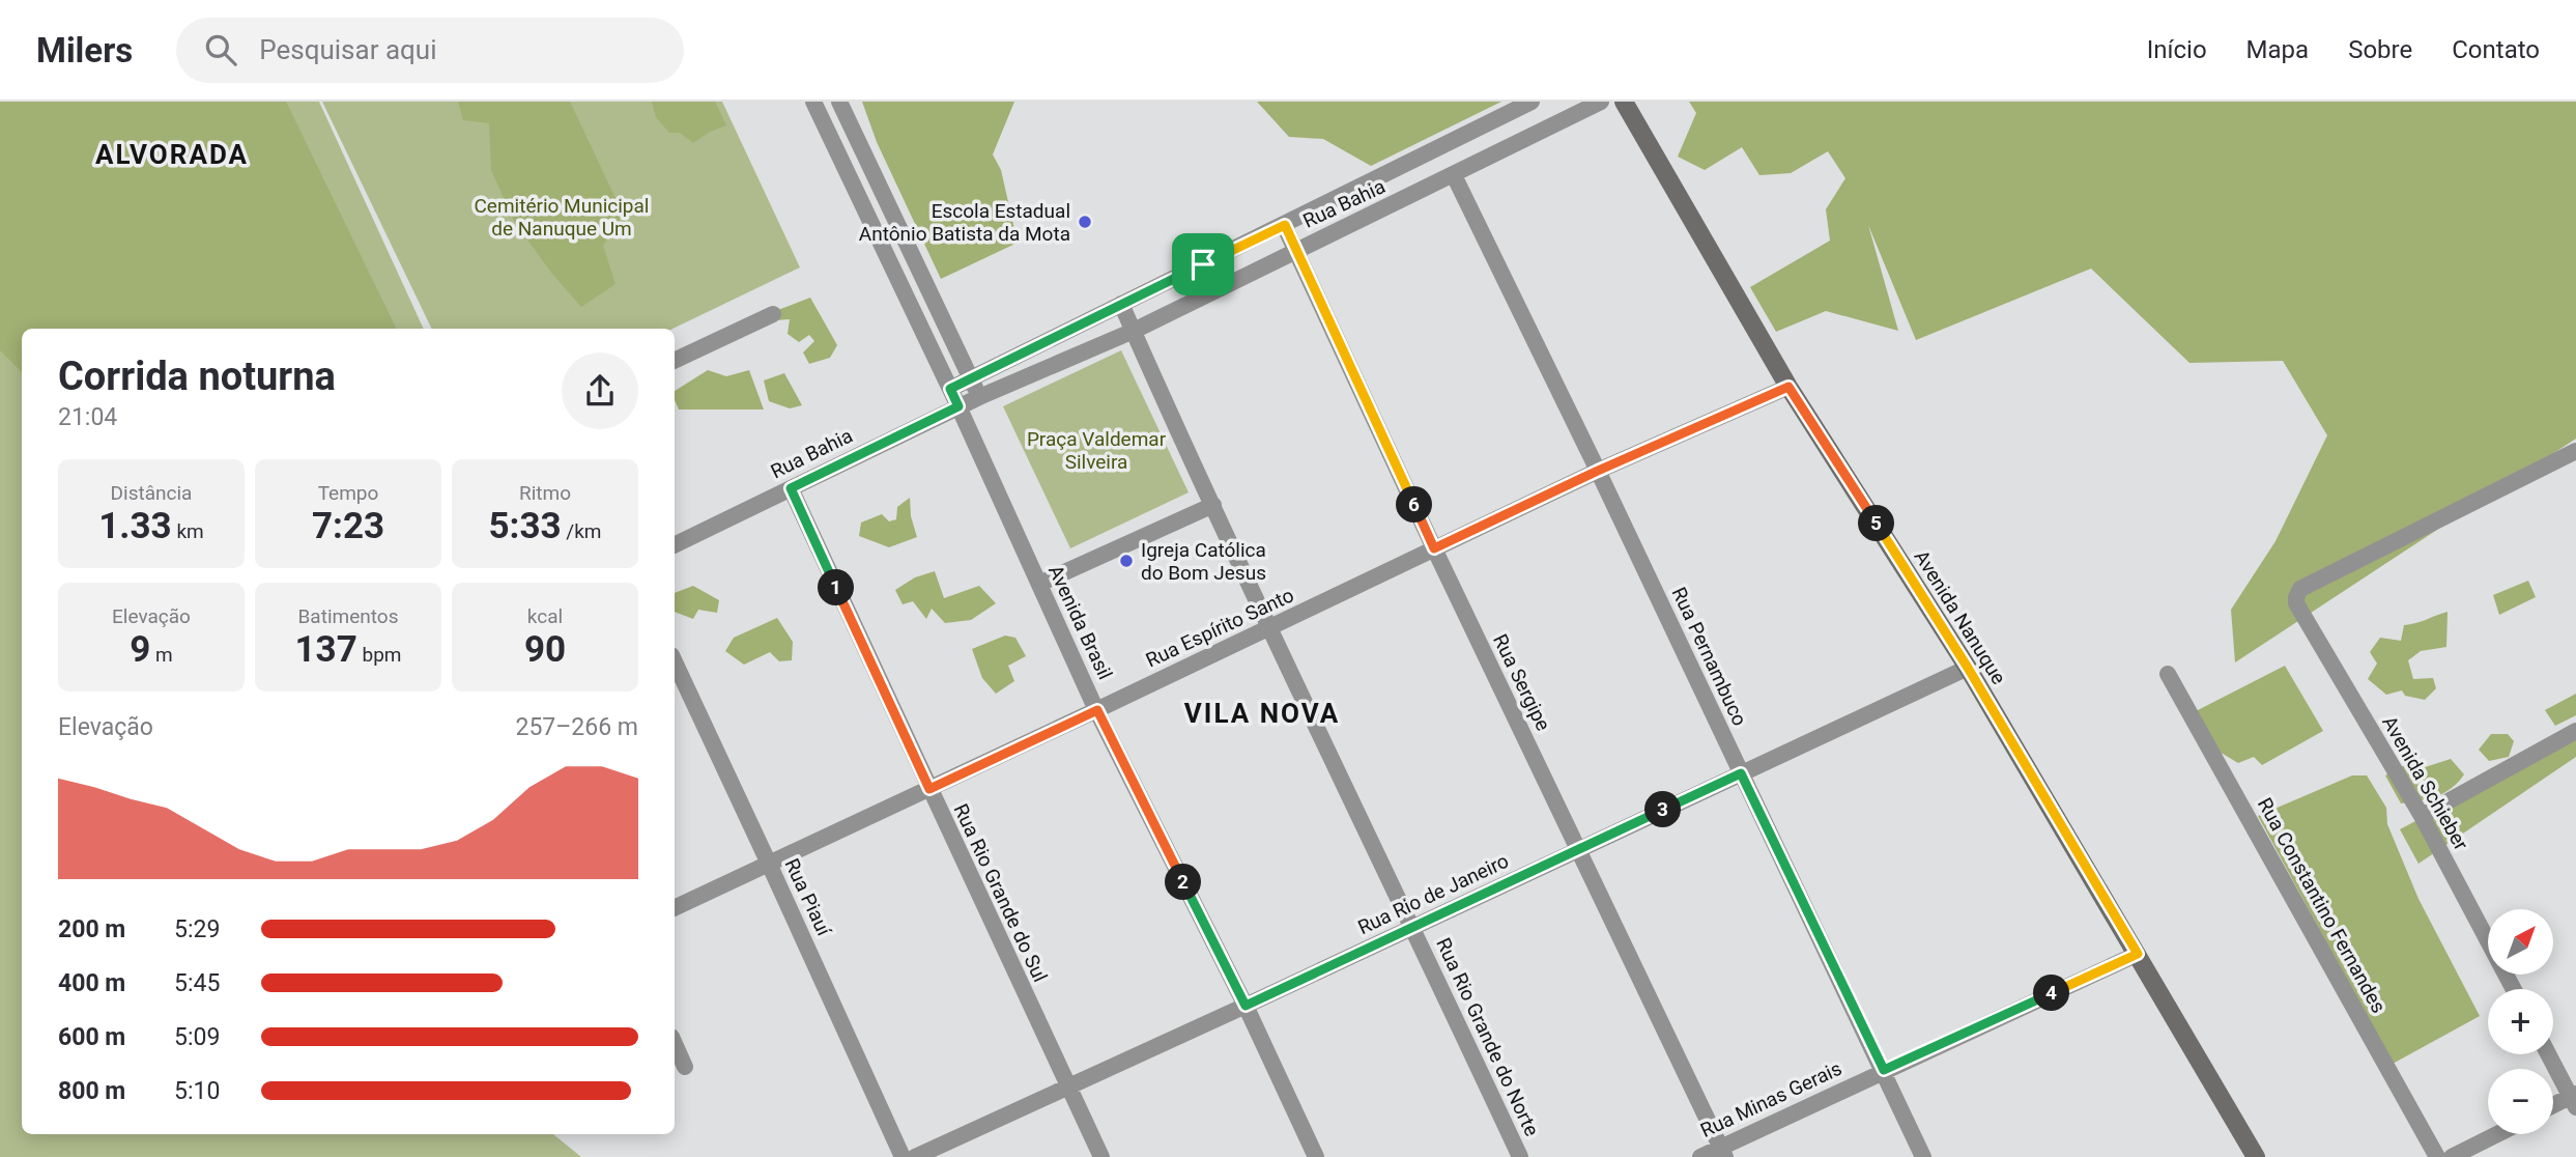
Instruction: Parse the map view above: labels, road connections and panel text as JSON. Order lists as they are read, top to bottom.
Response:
{
  "streets": {
    "main road": ["Avenida Nanuque"],
    "street": [
      "Rua Bahia",
      "Avenida Brasil",
      "Rua Espírito Santo",
      "Rua Pernambuco",
      "Rua Sergipe",
      "Avenida Schieber",
      "Rua Rio Grande do Sul",
      "Rua Rio de Janeiro",
      "Rua Piauí",
      "Rua Constantino Fernandes",
      "Rua Rio Grande do Norte",
      "Rua Minas Gerais"
    ]
  },
  "crossings": [
    ["Rua Bahia", "Avenida Brasil"],
    ["Rua Bahia", "Rua Pernambuco"],
    ["Rua Bahia", "Rua Sergipe"],
    ["Rua Bahia", "Rua Rio Grande do Sul"],
    ["Rua Bahia", "Rua Rio Grande do Norte"],
    ["Avenida Nanuque", "Rua Espírito Santo"],
    ["Avenida Nanuque", "Rua Rio de Janeiro"],
    ["Avenida Nanuque", "Rua Minas Gerais"],
    ["Avenida Brasil", "Rua Espírito Santo"],
    ["Avenida Brasil", "Rua Rio de Janeiro"],
    ["Rua Espírito Santo", "Rua Pernambuco"],
    ["Rua Espírito Santo", "Rua Sergipe"],
    ["Rua Espírito Santo", "Rua Rio Grande do Sul"],
    ["Rua Espírito Santo", "Rua Piauí"],
    ["Rua Espírito Santo", "Rua Rio Grande do Norte"],
    ["Rua Pernambuco", "Rua Rio de Janeiro"],
    ["Rua Pernambuco", "Rua Minas Gerais"],
    ["Rua Sergipe", "Rua Rio de Janeiro"],
    ["Rua Sergipe", "Rua Minas Gerais"],
    ["Rua Rio Grande do Sul", "Rua Rio de Janeiro"],
    ["Rua Rio de Janeiro", "Rua Rio Grande do Norte"]
  ],
  "districts": ["ALVORADA", "VILA NOVA"],
  "parks": ["Cemitério Municipal de Nanuque Um", "Praça Valdemar Silveira"],
  "places": ["Escola Estadual Antônio Batista da Mota", "Igreja Católica do Bom Jesus"],
  "north": "top right",
  "page": {
    "header": "Milers",
    "search": "Pesquisar aqui",
    "nav": [
      "Início",
      "Mapa",
      "Sobre",
      "Contato"
    ],
    "heading": ["Corrida noturna", "21:04"],
    "stats": [
      ["Distância", "1.33 km"],
      ["Tempo", "7:23"],
      ["Ritmo", "5:33 /km"],
      ["Elevação", "9 m"],
      ["Batimentos", "137 bpm"],
      ["kcal", "90"]
    ],
    "pins": [
      "6",
      "5",
      "1",
      "3",
      "2",
      "4"
    ],
    "chart": ["Elevação", "257–266 m"],
    "list": [
      {
        "name": "200 m",
        "note": "5:29"
      },
      {
        "name": "400 m",
        "note": "5:45"
      },
      {
        "name": "600 m",
        "note": "5:09"
      },
      {
        "name": "800 m",
        "note": "5:10"
      }
    ],
    "map_buttons": ["+", "−"]
  }
}
